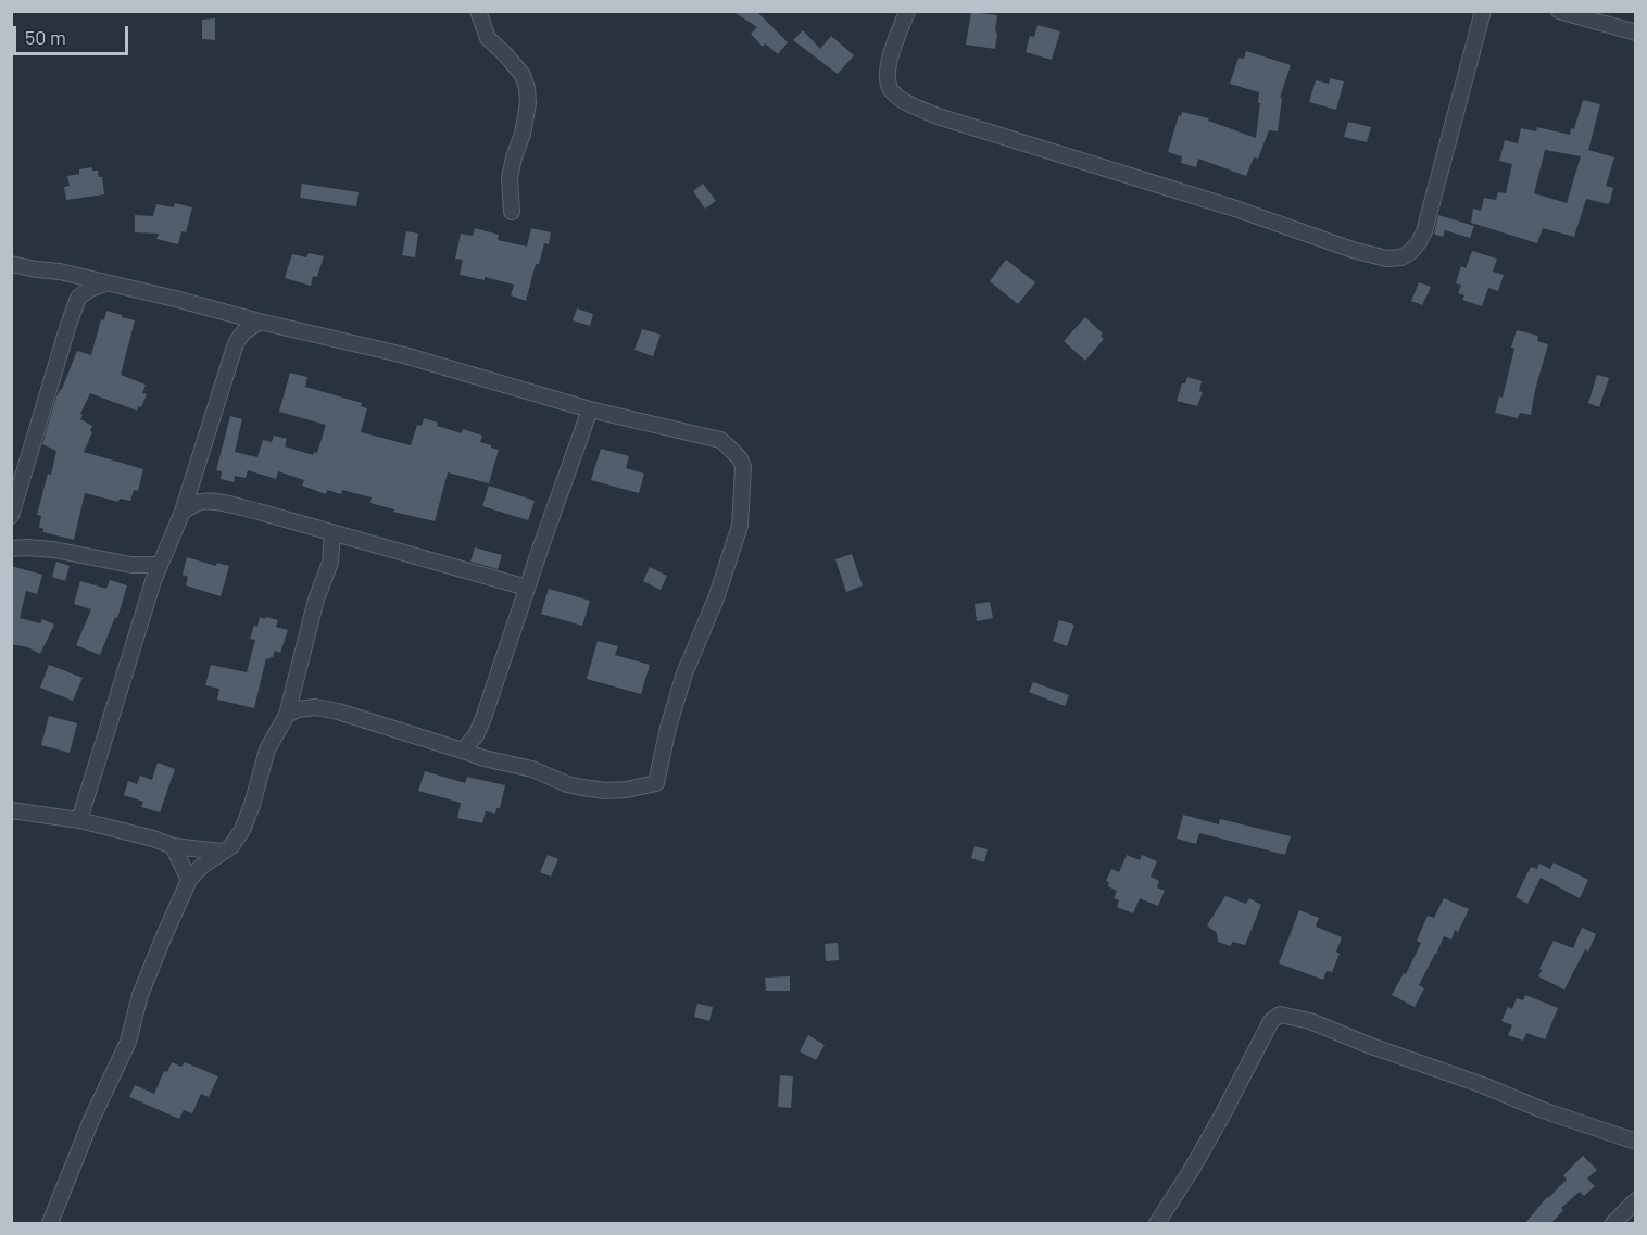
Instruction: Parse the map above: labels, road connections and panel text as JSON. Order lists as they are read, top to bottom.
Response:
{
  "scale_bar": "50 m"
}
